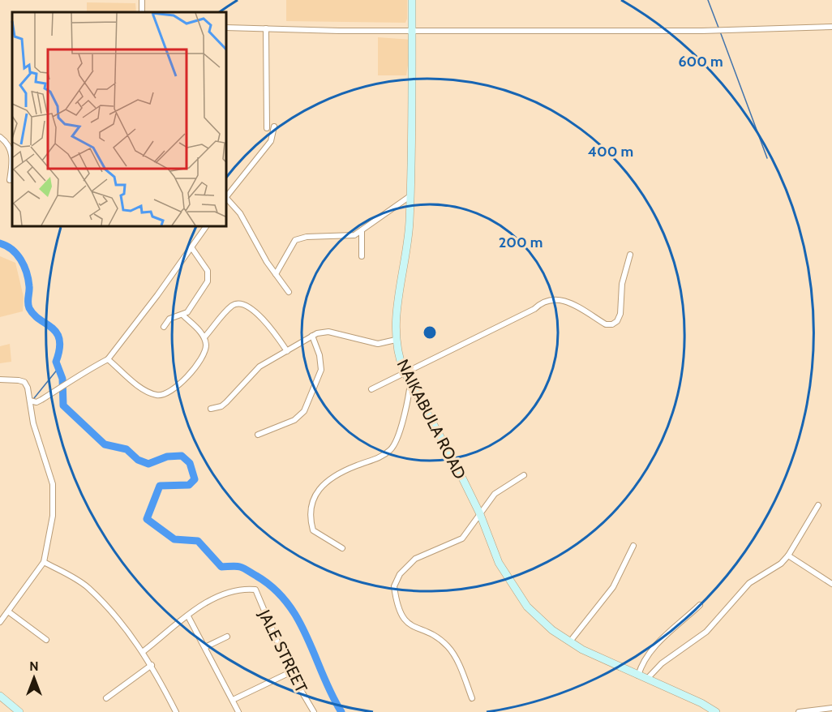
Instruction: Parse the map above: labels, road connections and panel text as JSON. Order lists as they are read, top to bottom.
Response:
{
  "streets": {
    "street": ["NAIKABULA ROAD", "JALE STREET"]
  },
  "north": "top",
  "rings": ["600 m", "400 m", "200 m"]
}
